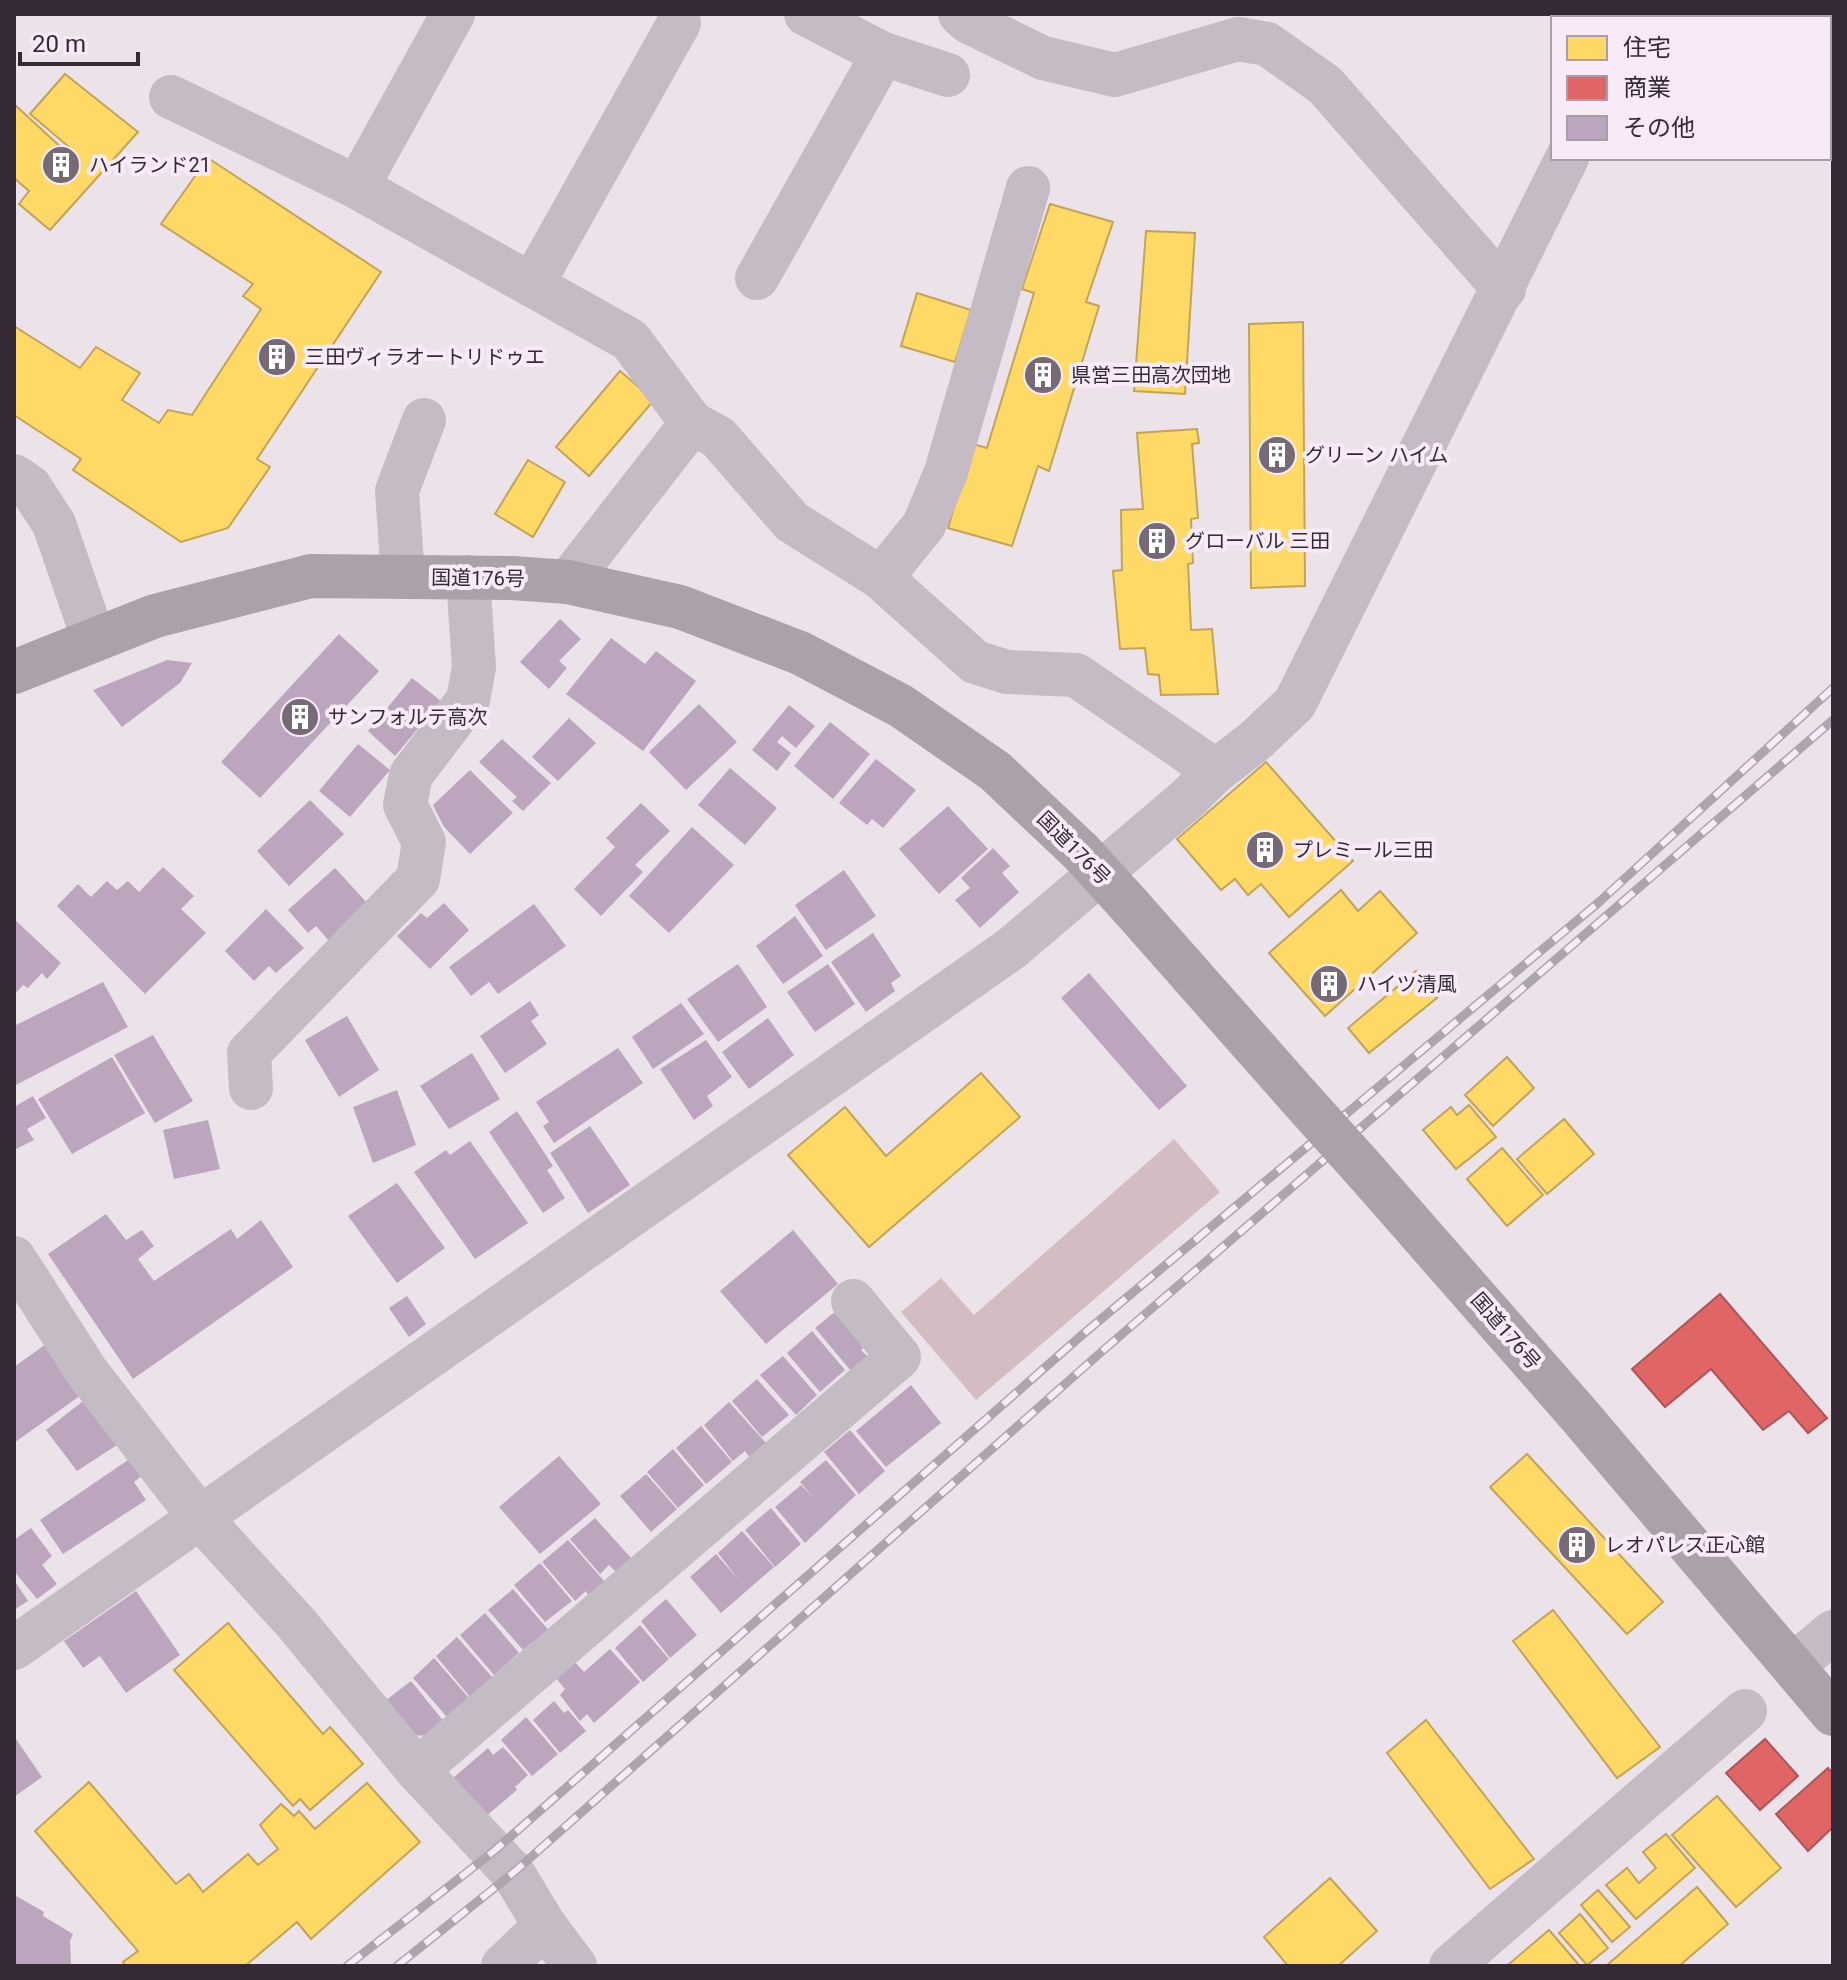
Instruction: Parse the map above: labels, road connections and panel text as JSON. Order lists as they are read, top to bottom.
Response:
{
  "streets": {
    "highway": ["国道176号"]
  },
  "places": {
    "building": [
      "ハイランド21",
      "三田ヴィラオートリドゥエ",
      "県営三田高次団地",
      "グリーン ハイム",
      "グローバル 三田",
      "サンフォルテ高次",
      "プレミール三田",
      "ハイツ清風",
      "レオパレス正心館"
    ]
  },
  "legend": ["住宅", "商業", "その他"],
  "scale_bar": "20 m"
}
